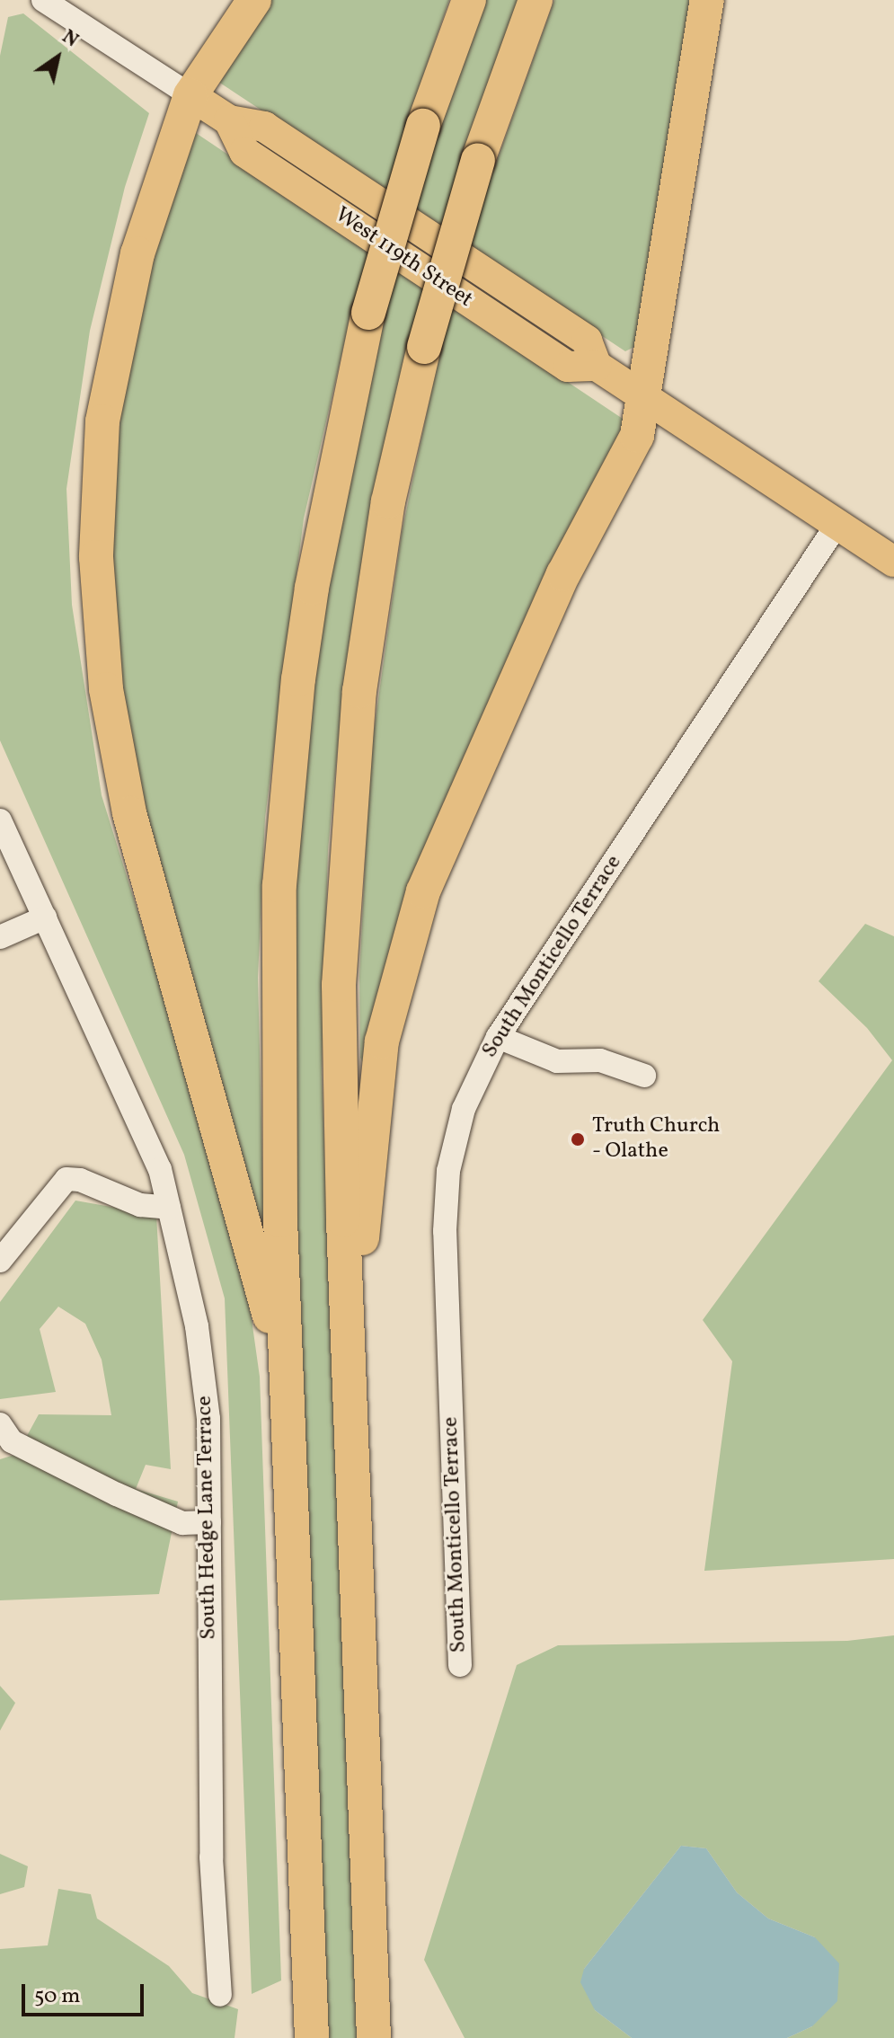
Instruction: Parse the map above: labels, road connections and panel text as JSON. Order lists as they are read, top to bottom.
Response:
{
  "streets": {
    "main road": ["West 119th Street"],
    "street": ["South Monticello Terrace", "South Hedge Lane Terrace"]
  },
  "crossings": [
    ["West 119th Street", "South Monticello Terrace"]
  ],
  "places": ["Truth Church - Olathe"],
  "scale_bar": "50 m",
  "north": "top right"
}
